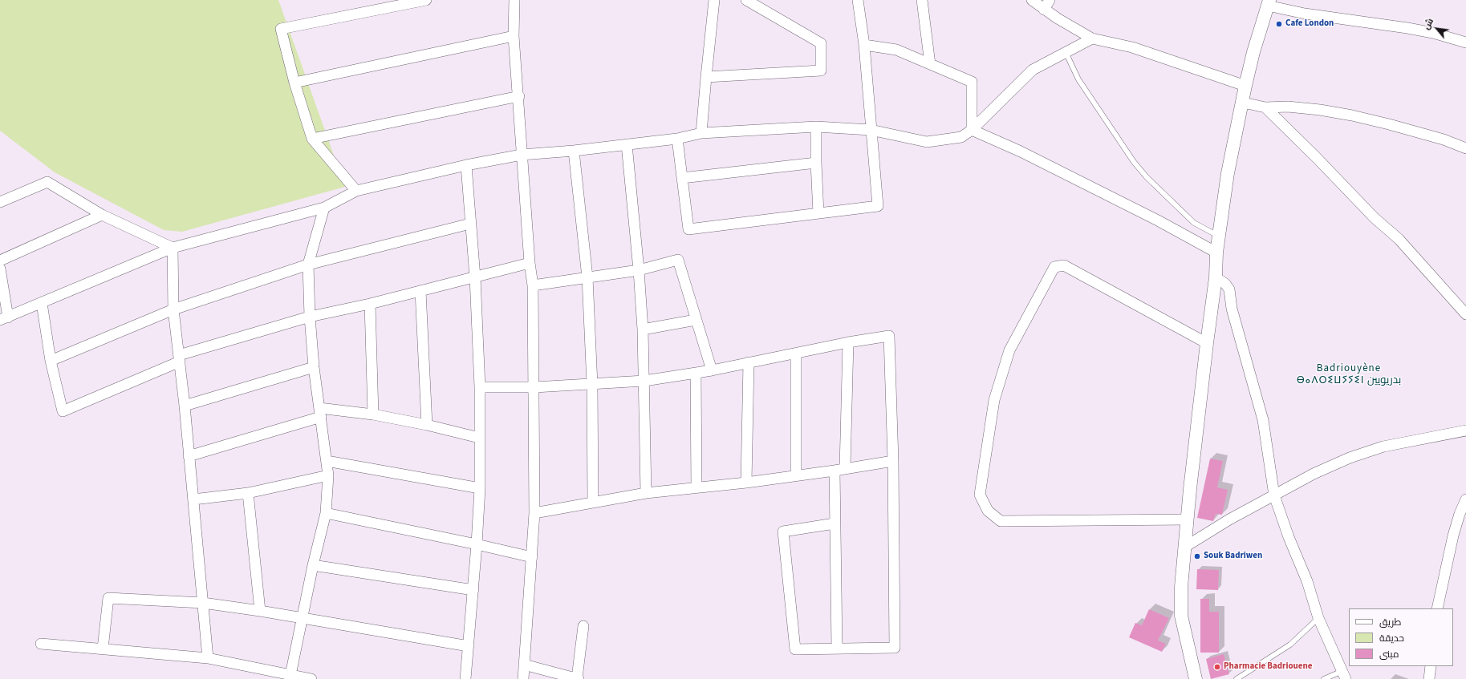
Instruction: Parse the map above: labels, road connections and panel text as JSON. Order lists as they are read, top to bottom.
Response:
{
  "districts": ["Badriouyène ⴱⴰⴷⵔⵉⵡⵢⵢⵉⵏ بدريويين"],
  "places": ["Cafe London", "Souk Badriwen", "Pharmacie Badriouene"],
  "legend": ["طريق", "حديقة", "مبنى"],
  "north": "top left"
}
